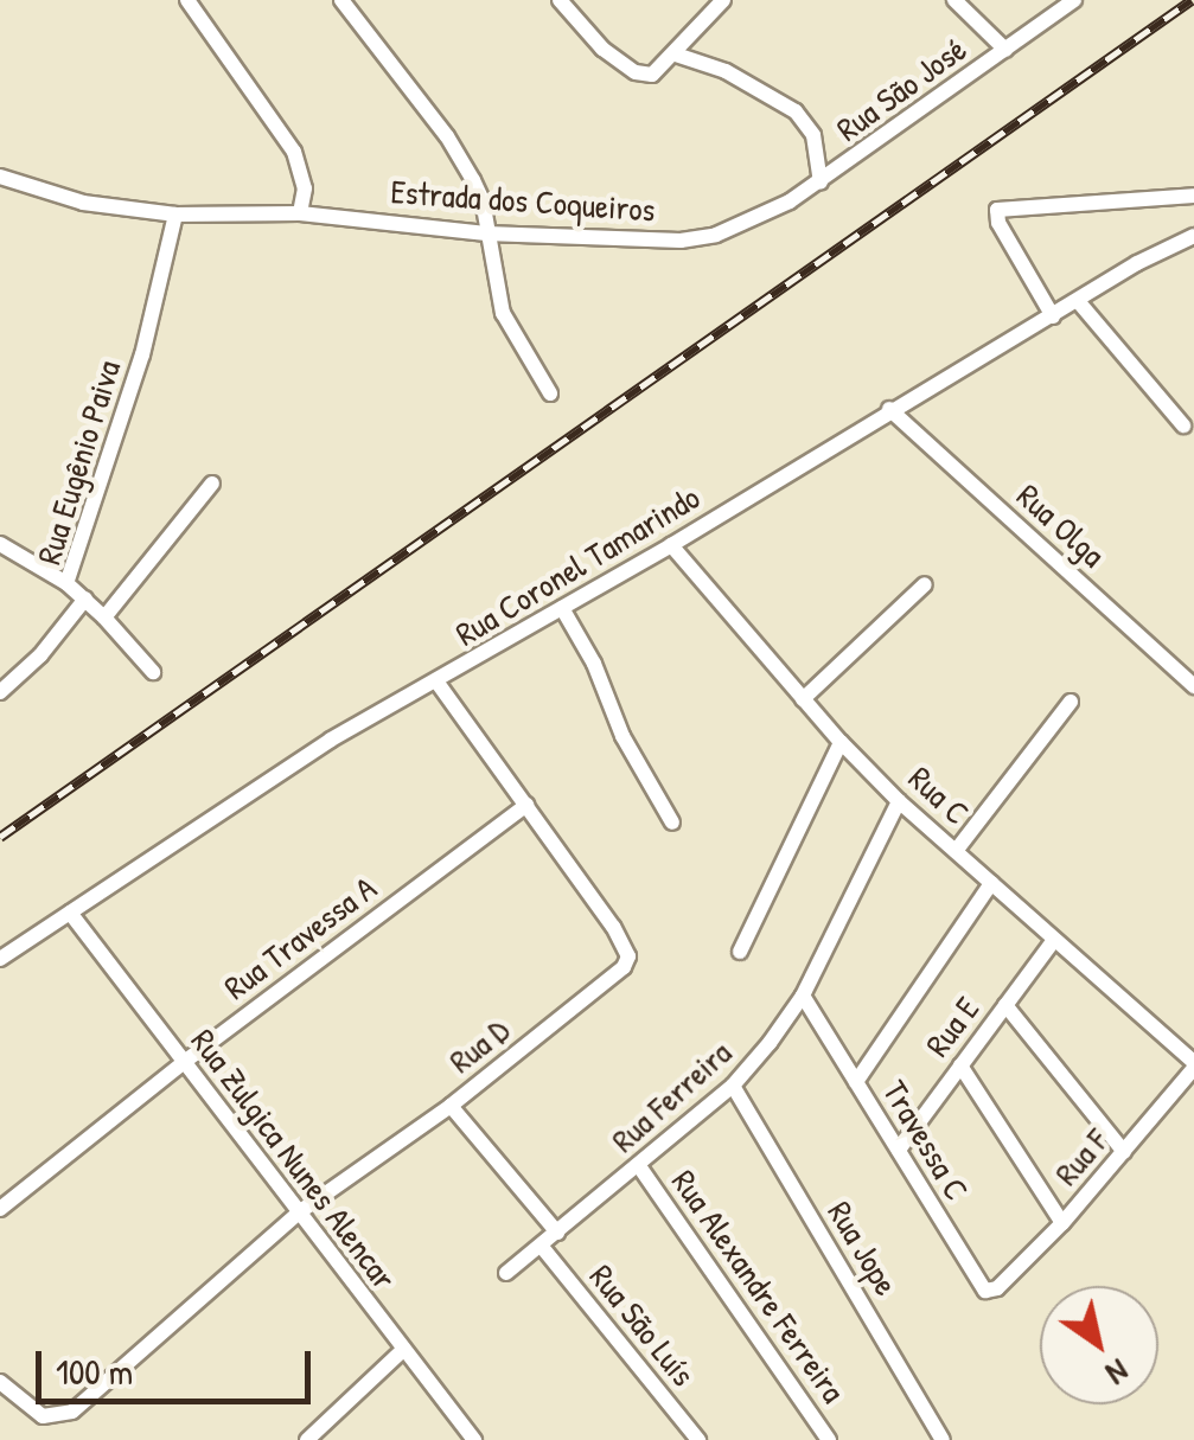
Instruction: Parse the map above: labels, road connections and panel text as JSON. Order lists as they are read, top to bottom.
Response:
{
  "streets": {
    "street": [
      "Rua São José",
      "Estrada dos Coqueiros",
      "Rua Eugênio Paiva",
      "Rua Olga",
      "Rua Coronel Tamarindo",
      "Rua C",
      "Rua Travessa A",
      "Rua E",
      "Rua D",
      "Rua Ferreira",
      "Travessa C",
      "Rua F",
      "Rua Zulgica Nunes Alencar",
      "Rua Jope",
      "Rua Alexandre Ferreira",
      "Rua São Luís"
    ]
  },
  "crossings": [
    ["Rua São José", "Estrada dos Coqueiros"],
    ["Estrada dos Coqueiros", "Rua Eugênio Paiva"],
    ["Rua Olga", "Rua Coronel Tamarindo"],
    ["Rua Coronel Tamarindo", "Rua C"],
    ["Rua Coronel Tamarindo", "Rua D"],
    ["Rua Coronel Tamarindo", "Rua Zulgica Nunes Alencar"],
    ["Rua C", "Rua E"],
    ["Rua C", "Rua Ferreira"],
    ["Rua C", "Rua F"],
    ["Rua Travessa A", "Rua D"],
    ["Rua Travessa A", "Rua Zulgica Nunes Alencar"],
    ["Rua E", "Travessa C"],
    ["Rua D", "Rua Zulgica Nunes Alencar"],
    ["Rua Ferreira", "Travessa C"],
    ["Rua Ferreira", "Rua Jope"],
    ["Rua Ferreira", "Rua Alexandre Ferreira"],
    ["Rua Ferreira", "Rua São Luís"],
    ["Travessa C", "Rua F"]
  ],
  "scale_bar": "100 m",
  "north": "bottom right"
}
